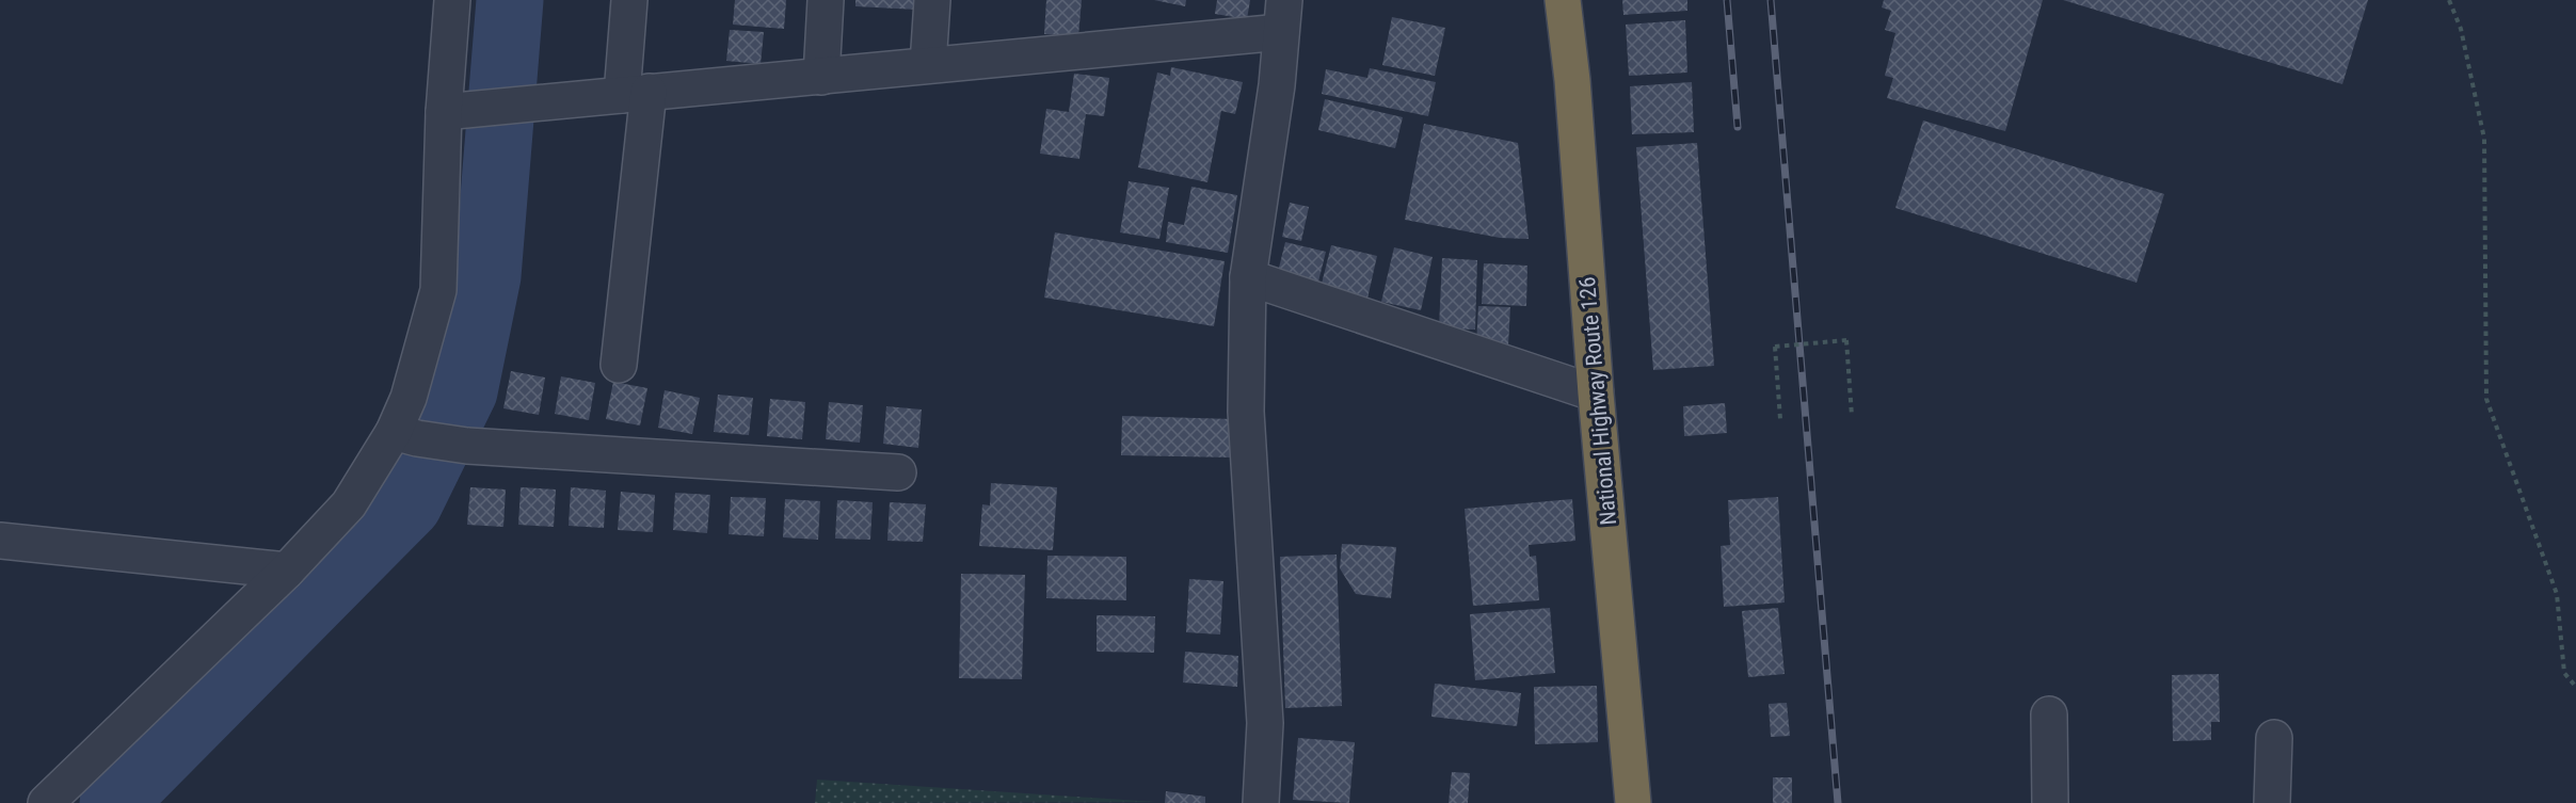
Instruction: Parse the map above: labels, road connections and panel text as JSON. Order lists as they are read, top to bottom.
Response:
{
  "streets": {
    "highway": ["National Highway Route 126"]
  }
}
